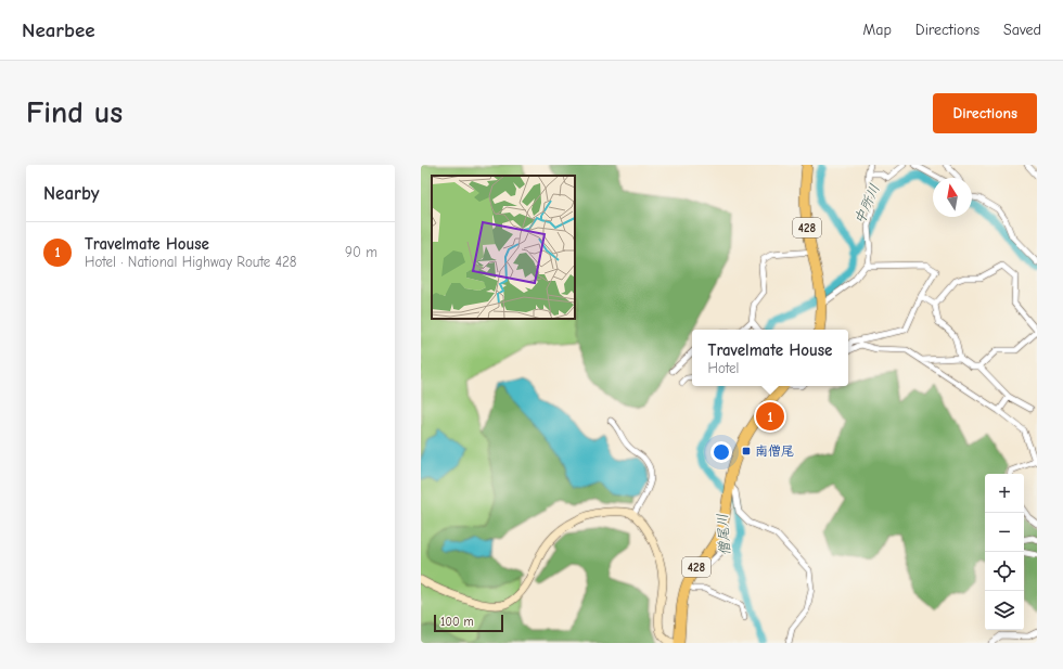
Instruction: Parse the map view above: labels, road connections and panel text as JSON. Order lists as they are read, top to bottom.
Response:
{
  "streets": {
    "highway": ["428"]
  },
  "water": ["中所川", "僧尾川"],
  "places": {
    "transit": ["南僧尾"]
  },
  "scale_bar": "100 m",
  "north": "top",
  "page": {
    "header": "Nearbee",
    "nav": ["Map", "Directions", "Saved"],
    "buttons": "Directions",
    "title": "Find us",
    "heading": "Nearby",
    "list": [
      {
        "mark": "1",
        "name": "Travelmate House",
        "note": "Hotel · National Highway Route 428",
        "value": "90 m"
      }
    ],
    "popup": ["Travelmate House", "Hotel"],
    "pins": "1",
    "map_buttons": ["+", "−"],
    "scale": "100 m"
  }
}
